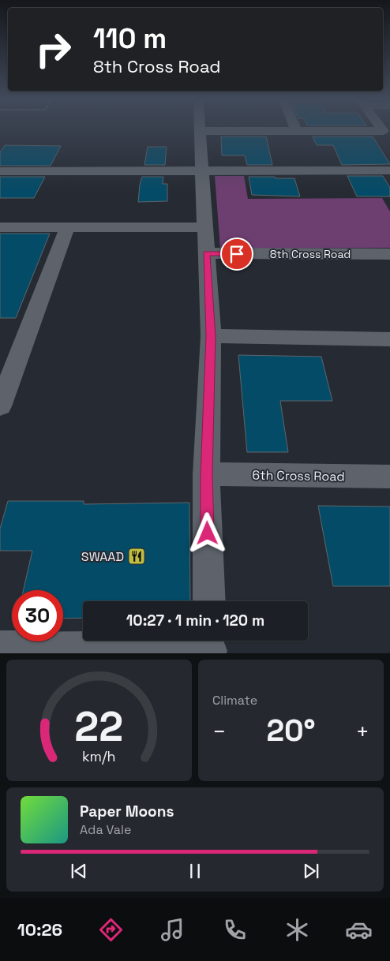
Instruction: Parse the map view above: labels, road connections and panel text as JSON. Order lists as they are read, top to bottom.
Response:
{
  "streets": {
    "street": ["8th Cross Road", "6th Cross Road"]
  },
  "places": {
    "restaurant": ["SWAAD"]
  },
  "page": {
    "turn": ["110 m", "8th Cross Road"],
    "limit": "30",
    "trip": "10:27 · 1 min · 120 m",
    "tile": "Climate",
    "heat": ["−", "20°", "+"],
    "song": ["Paper Moons", "Ada Vale"],
    "tabs": "10:26",
    "gauge": ["22", "km/h"]
  }
}
